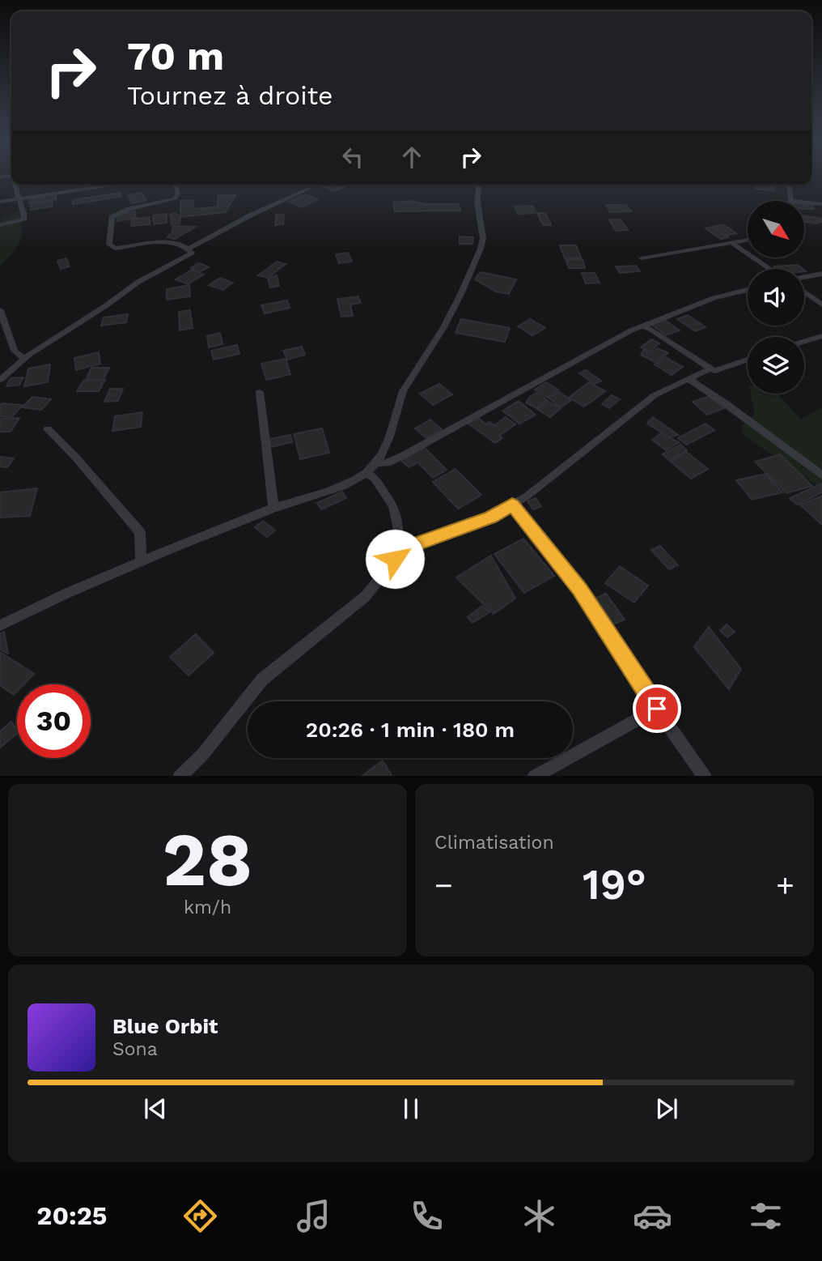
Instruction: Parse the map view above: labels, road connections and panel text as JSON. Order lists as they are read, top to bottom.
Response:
{
  "north": "bottom right",
  "page": {
    "turn": ["70 m", "Tournez à droite"],
    "limit": "30",
    "trip": "20:26 · 1 min · 180 m",
    "tile": [
      ["28", "km/h"],
      "Climatisation"
    ],
    "heat": ["−", "19°", "+"],
    "song": ["Blue Orbit", "Sona"],
    "tabs": "20:25"
  }
}
